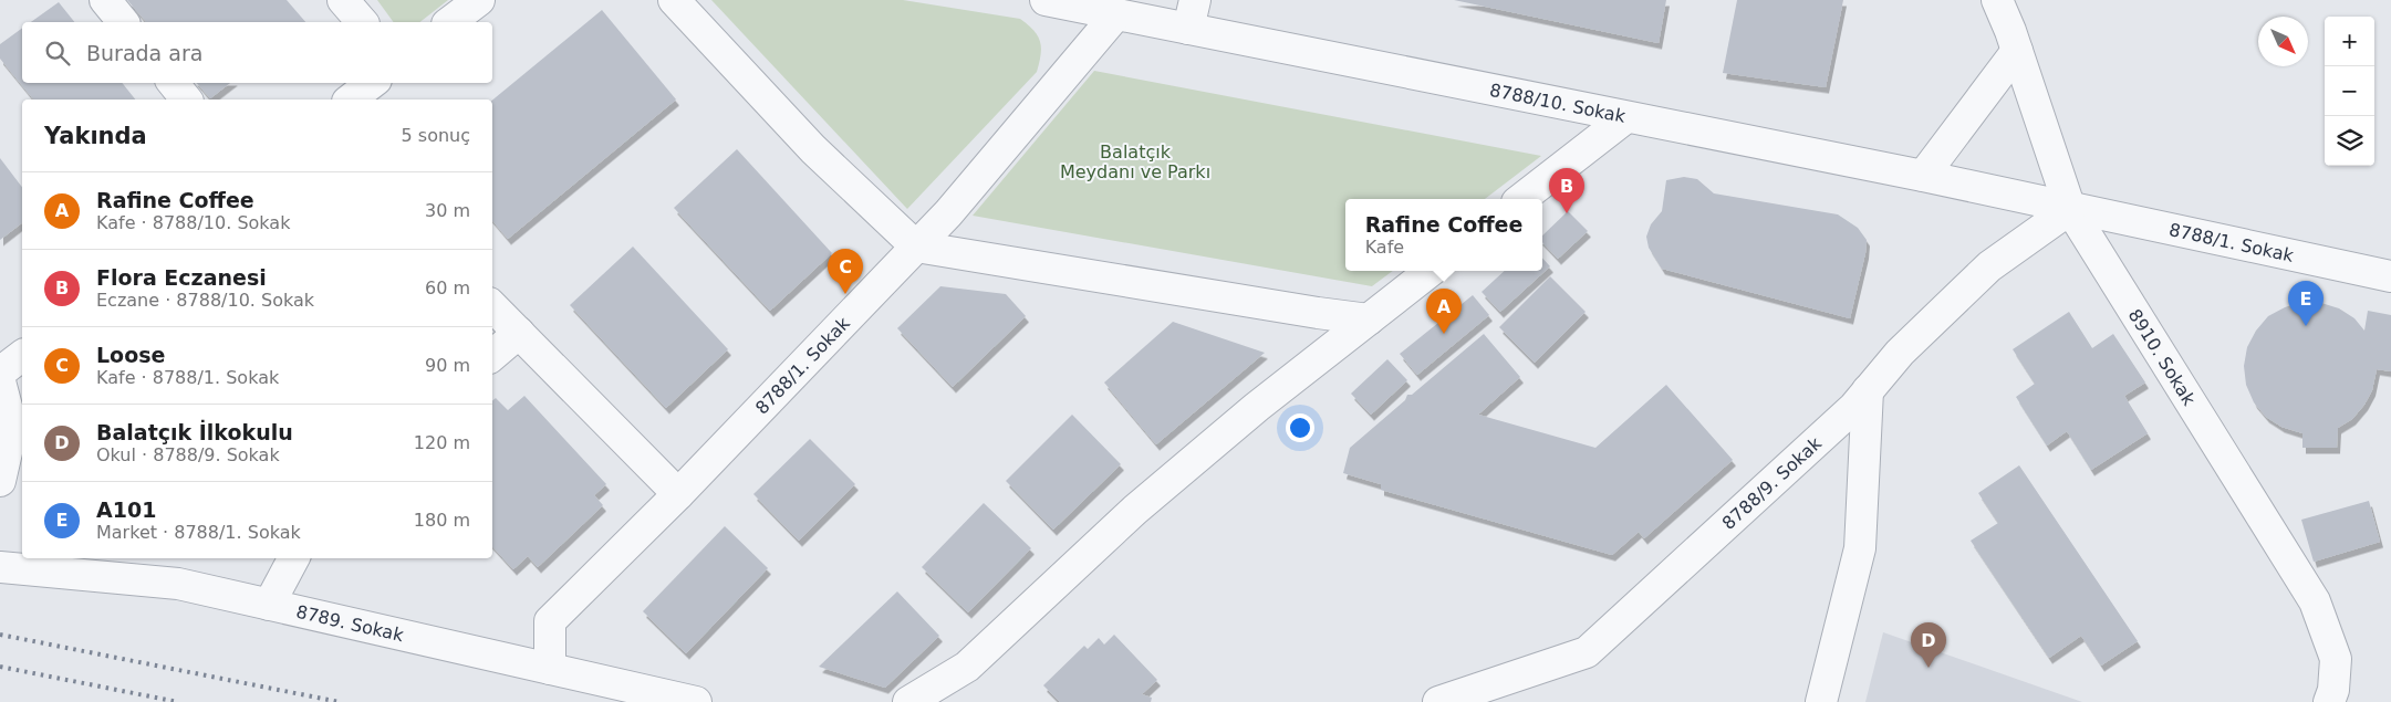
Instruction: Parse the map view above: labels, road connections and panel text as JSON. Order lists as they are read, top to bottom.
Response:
{
  "streets": {
    "street": [
      "8788/10. Sokak",
      "8788/1. Sokak",
      "8910. Sokak",
      "8788/9. Sokak",
      "8789. Sokak"
    ]
  },
  "crossings": [
    ["8788/10. Sokak", "8788/1. Sokak"],
    ["8788/10. Sokak", "8910. Sokak"],
    ["8788/10. Sokak", "8788/9. Sokak"],
    ["8788/1. Sokak", "8910. Sokak"],
    ["8788/1. Sokak", "8788/9. Sokak"],
    ["8788/1. Sokak", "8789. Sokak"],
    ["8910. Sokak", "8788/9. Sokak"]
  ],
  "parks": ["Balatçık Meydanı ve Parkı"],
  "north": "bottom right",
  "page": {
    "map_buttons": ["+", "−"],
    "search": "Burada ara",
    "heading": ["Yakında", "5 sonuç"],
    "pins": [
      "B",
      "C",
      "E",
      "A",
      "D"
    ],
    "list": [
      {
        "mark": "A",
        "name": "Rafine Coffee",
        "note": "Kafe · 8788/10. Sokak",
        "value": "30 m"
      },
      {
        "mark": "B",
        "name": "Flora Eczanesi",
        "note": "Eczane · 8788/10. Sokak",
        "value": "60 m"
      },
      {
        "mark": "C",
        "name": "Loose",
        "note": "Kafe · 8788/1. Sokak",
        "value": "90 m"
      },
      {
        "mark": "D",
        "name": "Balatçık İlkokulu",
        "note": "Okul · 8788/9. Sokak",
        "value": "120 m"
      },
      {
        "mark": "E",
        "name": "A101",
        "note": "Market · 8788/1. Sokak",
        "value": "180 m"
      }
    ],
    "popup": ["Rafine Coffee", "Kafe"]
  }
}
